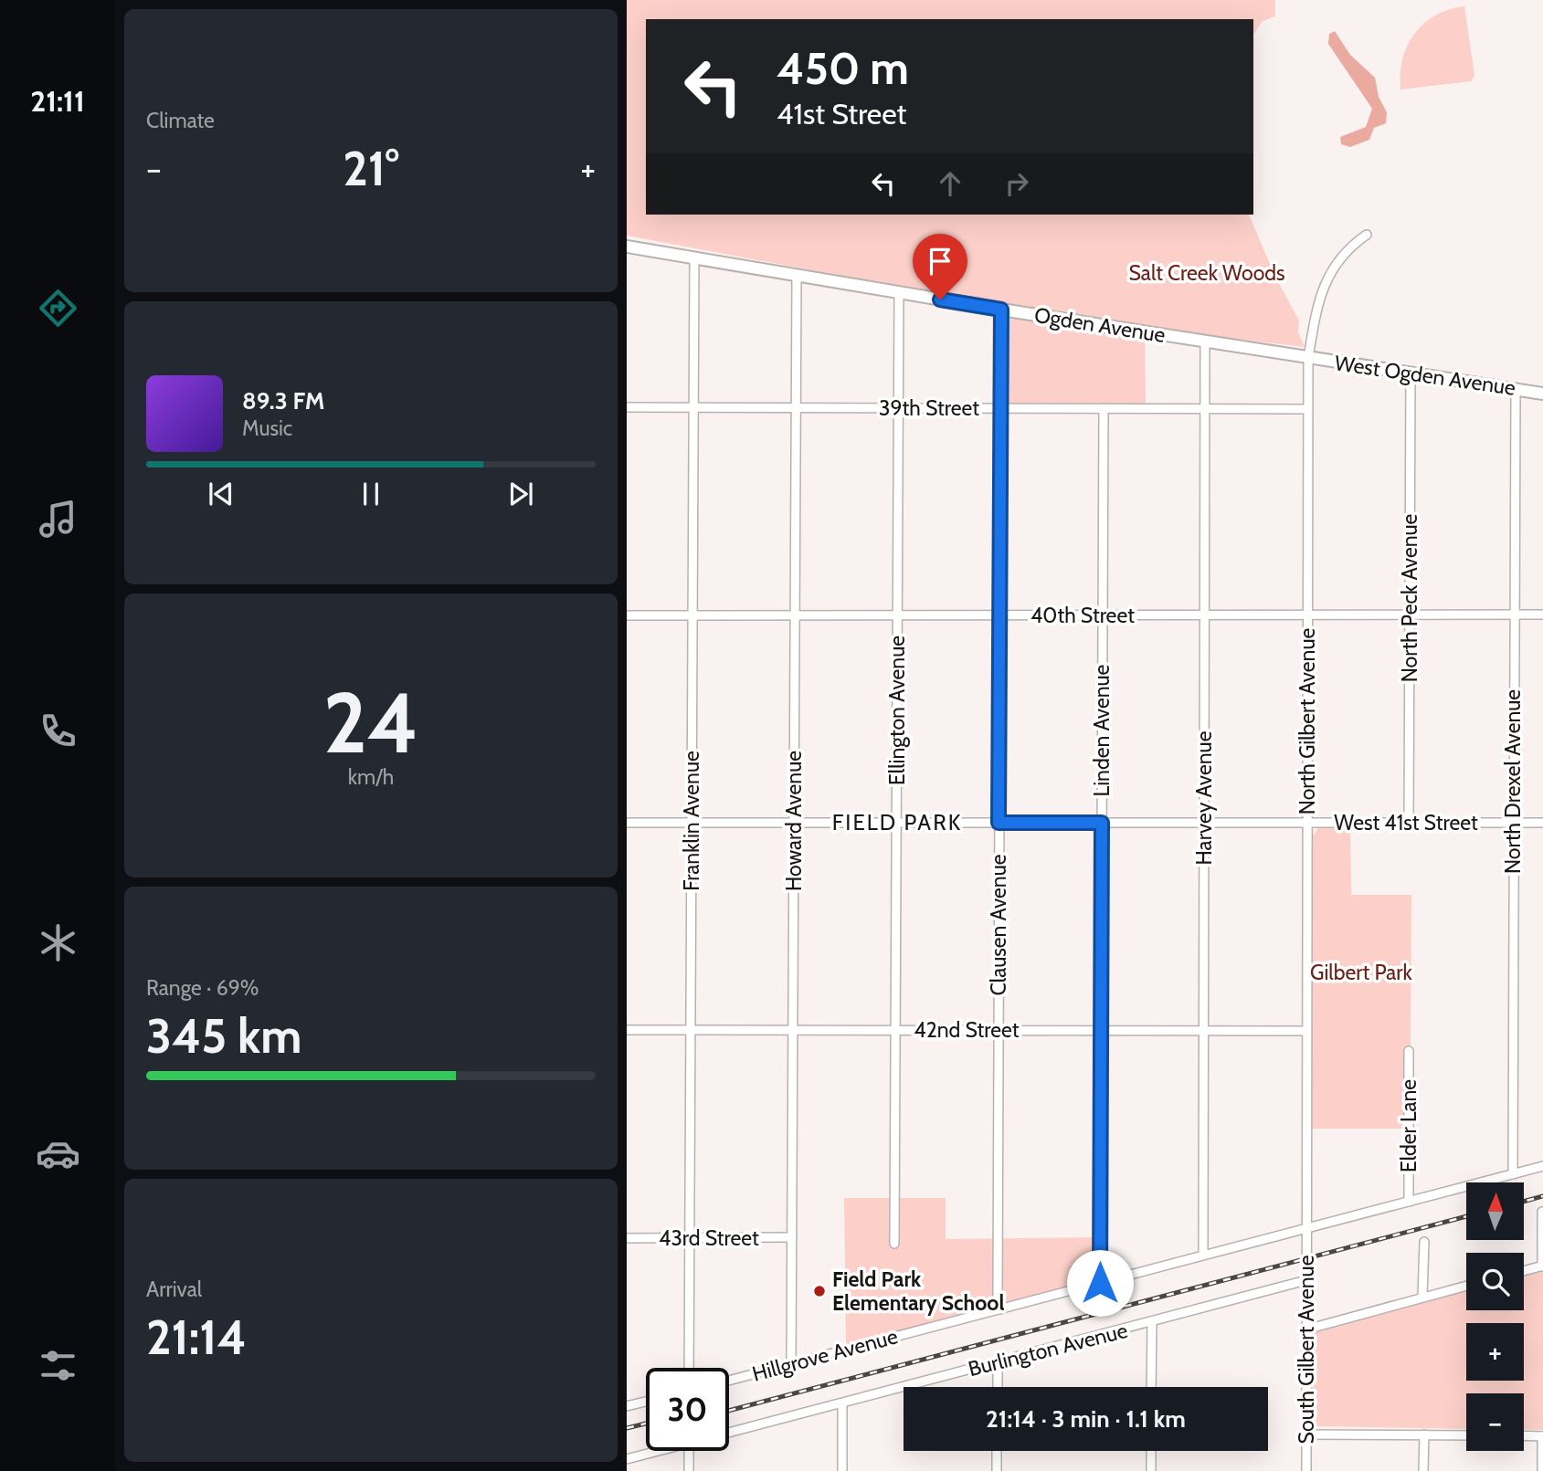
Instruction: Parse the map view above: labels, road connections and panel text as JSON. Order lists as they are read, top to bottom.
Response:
{
  "streets": {
    "main road": ["Ogden Avenue", "West Ogden Avenue"],
    "street": [
      "39th Street",
      "North Peck Avenue",
      "40th Street",
      "Ellington Avenue",
      "North Gilbert Avenue",
      "Linden Avenue",
      "North Drexel Avenue",
      "Harvey Avenue",
      "Franklin Avenue",
      "Howard Avenue",
      "West 41st Street",
      "Clausen Avenue",
      "42nd Street",
      "Elder Lane",
      "43rd Street",
      "Burlington Avenue",
      "South Gilbert Avenue",
      "Hillgrove Avenue"
    ]
  },
  "crossings": [
    ["Ogden Avenue", "West Ogden Avenue"],
    ["Ogden Avenue", "Ellington Avenue"],
    ["Ogden Avenue", "North Gilbert Avenue"],
    ["Ogden Avenue", "Harvey Avenue"],
    ["Ogden Avenue", "Franklin Avenue"],
    ["Ogden Avenue", "Howard Avenue"],
    ["Ogden Avenue", "Clausen Avenue"],
    ["West Ogden Avenue", "North Peck Avenue"],
    ["West Ogden Avenue", "North Gilbert Avenue"],
    ["West Ogden Avenue", "North Drexel Avenue"],
    ["39th Street", "Ellington Avenue"],
    ["39th Street", "North Gilbert Avenue"],
    ["39th Street", "Linden Avenue"],
    ["39th Street", "Harvey Avenue"],
    ["39th Street", "Franklin Avenue"],
    ["39th Street", "Howard Avenue"],
    ["39th Street", "Clausen Avenue"],
    ["North Peck Avenue", "40th Street"],
    ["North Peck Avenue", "West 41st Street"],
    ["40th Street", "Ellington Avenue"],
    ["40th Street", "North Gilbert Avenue"],
    ["40th Street", "Linden Avenue"],
    ["40th Street", "North Drexel Avenue"],
    ["40th Street", "Harvey Avenue"],
    ["40th Street", "Franklin Avenue"],
    ["40th Street", "Howard Avenue"],
    ["40th Street", "Clausen Avenue"],
    ["Ellington Avenue", "West 41st Street"],
    ["Ellington Avenue", "42nd Street"],
    ["North Gilbert Avenue", "West 41st Street"],
    ["North Gilbert Avenue", "42nd Street"],
    ["North Gilbert Avenue", "South Gilbert Avenue"],
    ["North Gilbert Avenue", "Hillgrove Avenue"],
    ["Linden Avenue", "West 41st Street"],
    ["Linden Avenue", "42nd Street"],
    ["Linden Avenue", "Hillgrove Avenue"],
    ["North Drexel Avenue", "West 41st Street"],
    ["North Drexel Avenue", "Hillgrove Avenue"],
    ["Harvey Avenue", "West 41st Street"],
    ["Harvey Avenue", "42nd Street"],
    ["Harvey Avenue", "Hillgrove Avenue"],
    ["Franklin Avenue", "West 41st Street"],
    ["Franklin Avenue", "42nd Street"],
    ["Franklin Avenue", "43rd Street"],
    ["Howard Avenue", "West 41st Street"],
    ["Howard Avenue", "42nd Street"],
    ["Howard Avenue", "43rd Street"],
    ["Howard Avenue", "Hillgrove Avenue"],
    ["West 41st Street", "Clausen Avenue"],
    ["Clausen Avenue", "42nd Street"],
    ["Clausen Avenue", "Hillgrove Avenue"],
    ["Elder Lane", "Hillgrove Avenue"],
    ["Burlington Avenue", "South Gilbert Avenue"],
    ["South Gilbert Avenue", "Hillgrove Avenue"]
  ],
  "districts": ["FIELD PARK"],
  "parks": ["Salt Creek Woods", "Gilbert Park"],
  "places": ["Field Park Elementary School"],
  "north": "top",
  "page": {
    "tabs": "21:11",
    "tile": [
      "Climate",
      ["24", "km/h"],
      ["Range · 69%", "345 km"],
      ["Arrival", "21:14"]
    ],
    "turn": ["450 m", "41st Street"],
    "heat": ["−", "21°", "+"],
    "song": ["89.3 FM", "Music"],
    "map_buttons": ["+", "−"],
    "limit": "30",
    "trip": "21:14 · 3 min · 1.1 km"
  }
}
